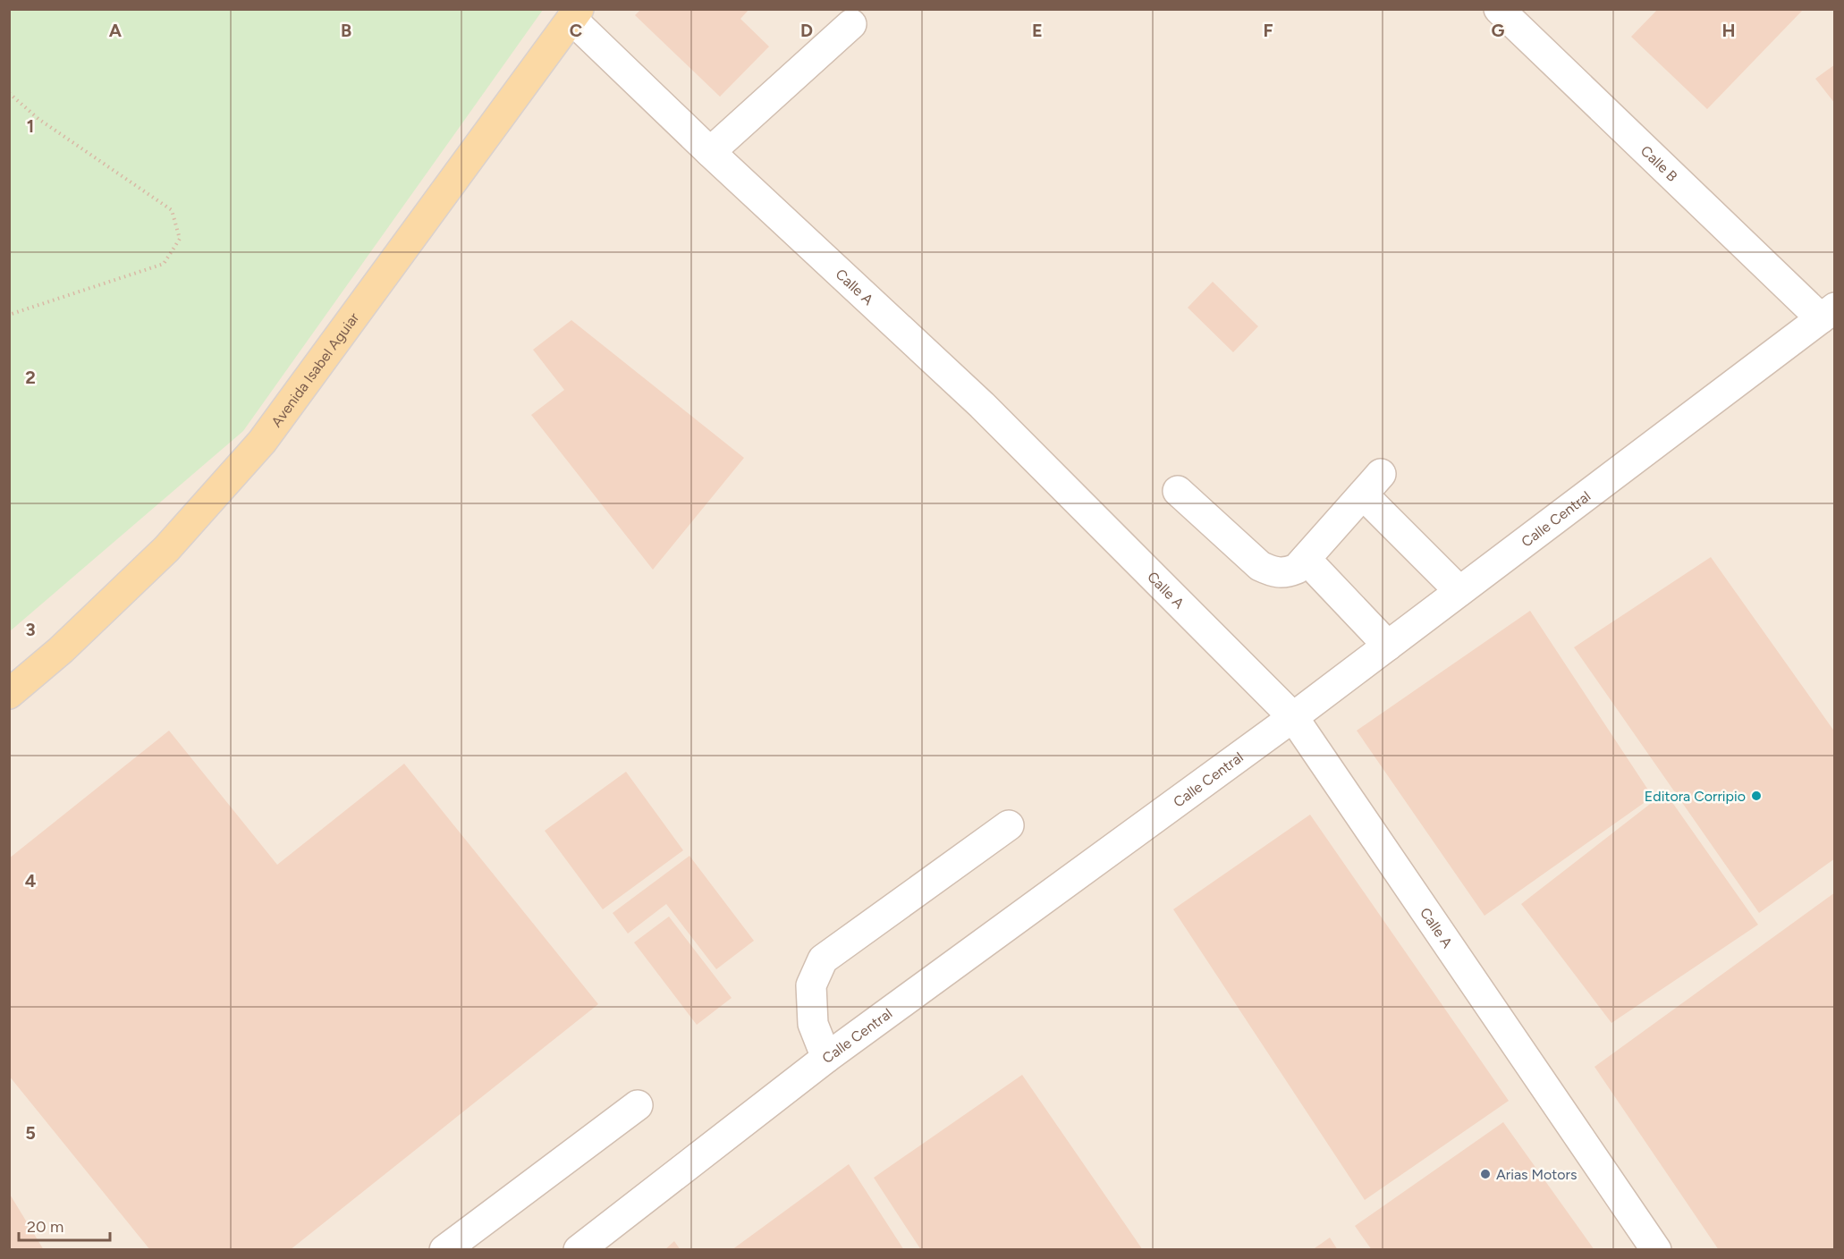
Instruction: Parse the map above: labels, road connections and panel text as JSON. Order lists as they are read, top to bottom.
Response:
{
  "streets": {
    "main road": ["Avenida Isabel Aguiar"],
    "street": ["Calle B", "Calle A", "Calle Central"]
  },
  "crossings": [
    ["Calle B", "Calle Central"],
    ["Calle A", "Avenida Isabel Aguiar"],
    ["Calle A", "Calle Central"]
  ],
  "places": ["Editora Corripio", "Arias Motors"],
  "scale_bar": "20 m",
  "grid": {
    "columns": [
      "A",
      "B",
      "C",
      "D",
      "E",
      "F",
      "G",
      "H"
    ],
    "rows": [
      "1",
      "2",
      "3",
      "4",
      "5"
    ]
  }
}
